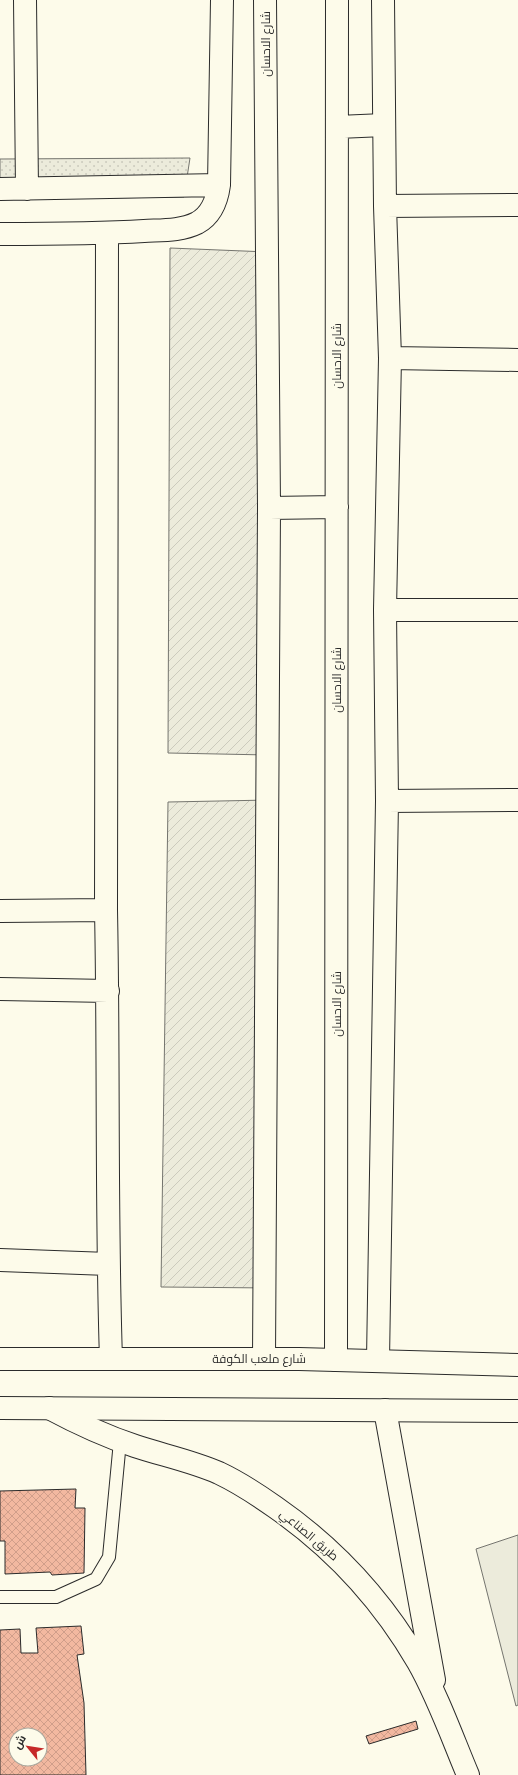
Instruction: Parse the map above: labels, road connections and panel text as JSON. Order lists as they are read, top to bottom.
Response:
{
  "streets": {
    "street": ["شارع الاحسان", "شارع ملعب الكوفة", "طريق الصناعي"]
  },
  "crossings": [
    ["شارع الاحسان", "شارع ملعب الكوفة"]
  ],
  "north": "top left"
}
